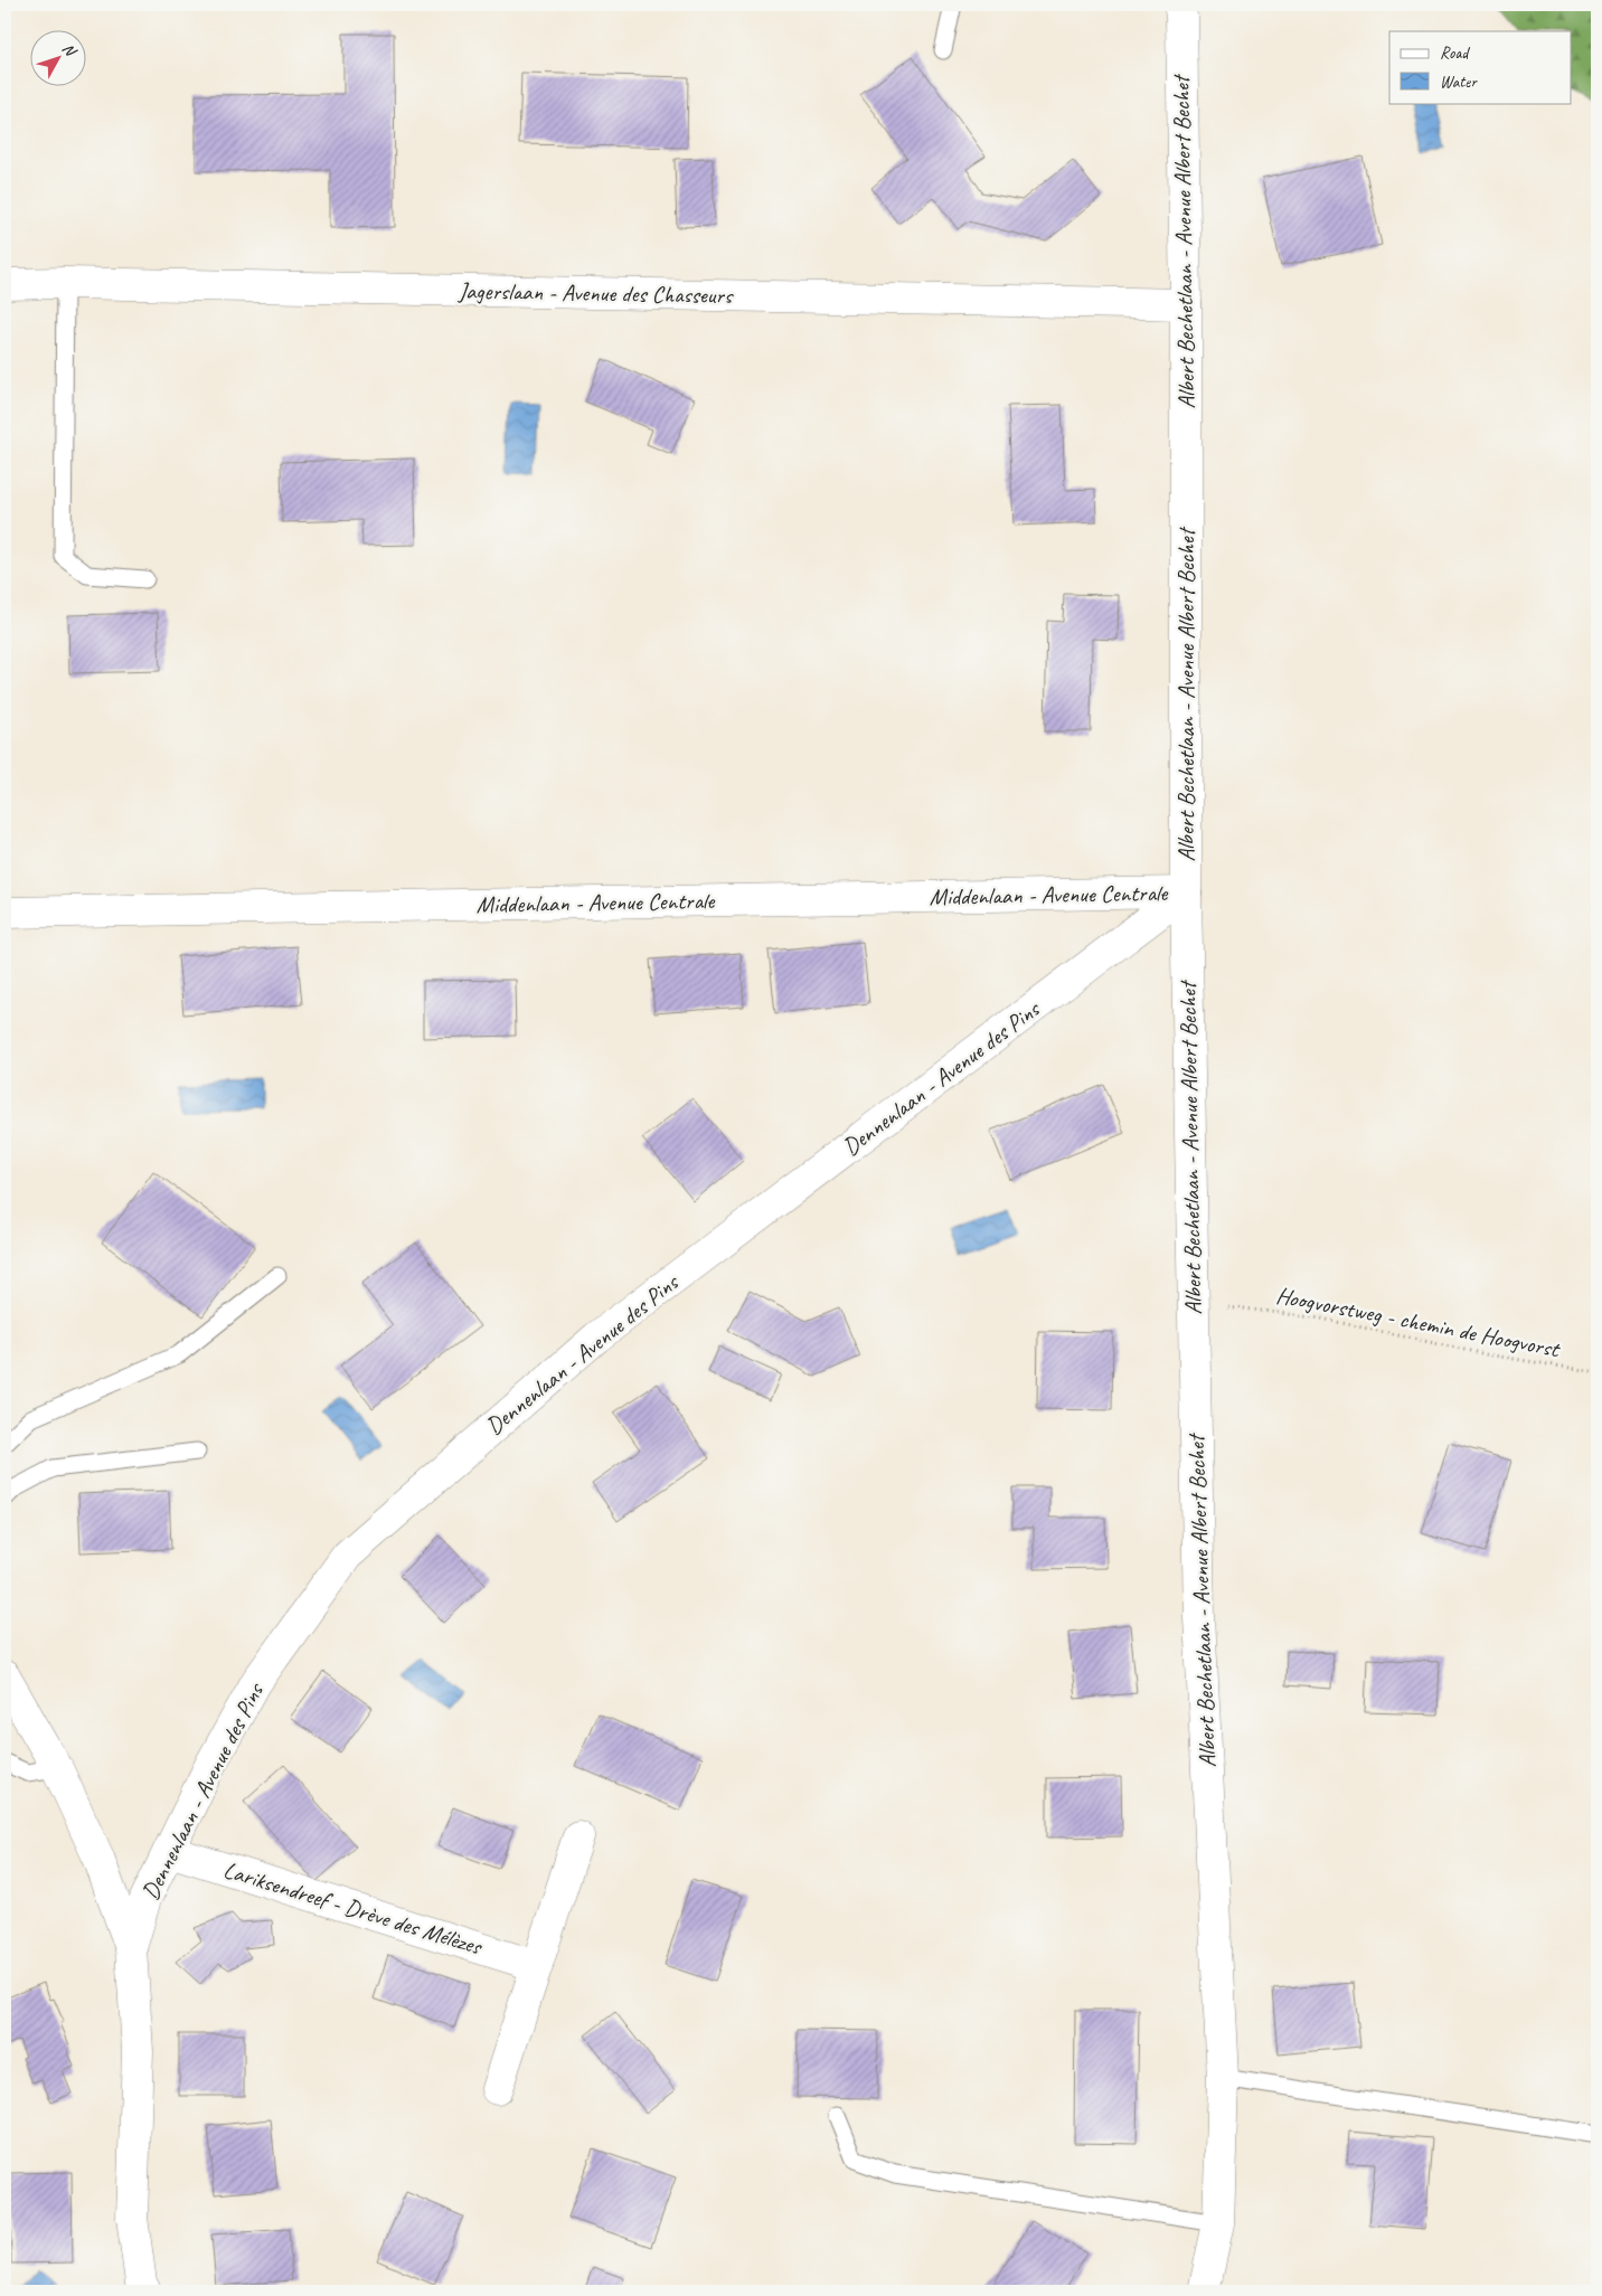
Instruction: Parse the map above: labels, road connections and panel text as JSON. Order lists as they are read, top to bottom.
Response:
{
  "streets": {
    "street": [
      "Albert Bechetlaan - Avenue Albert Bechet",
      "Jagerslaan - Avenue des Chasseurs",
      "Middenlaan - Avenue Centrale",
      "Dennenlaan - Avenue des Pins",
      "Lariksendreef - Drève des Mélèzes"
    ],
    "path": ["Hoogvorstweg - chemin de Hoogvorst"]
  },
  "crossings": [
    ["Albert Bechetlaan - Avenue Albert Bechet", "Jagerslaan - Avenue des Chasseurs"],
    ["Albert Bechetlaan - Avenue Albert Bechet", "Middenlaan - Avenue Centrale"],
    ["Albert Bechetlaan - Avenue Albert Bechet", "Dennenlaan - Avenue des Pins"],
    ["Middenlaan - Avenue Centrale", "Dennenlaan - Avenue des Pins"],
    ["Dennenlaan - Avenue des Pins", "Lariksendreef - Drève des Mélèzes"]
  ],
  "legend": ["Road", "Water"],
  "north": "top right"
}
